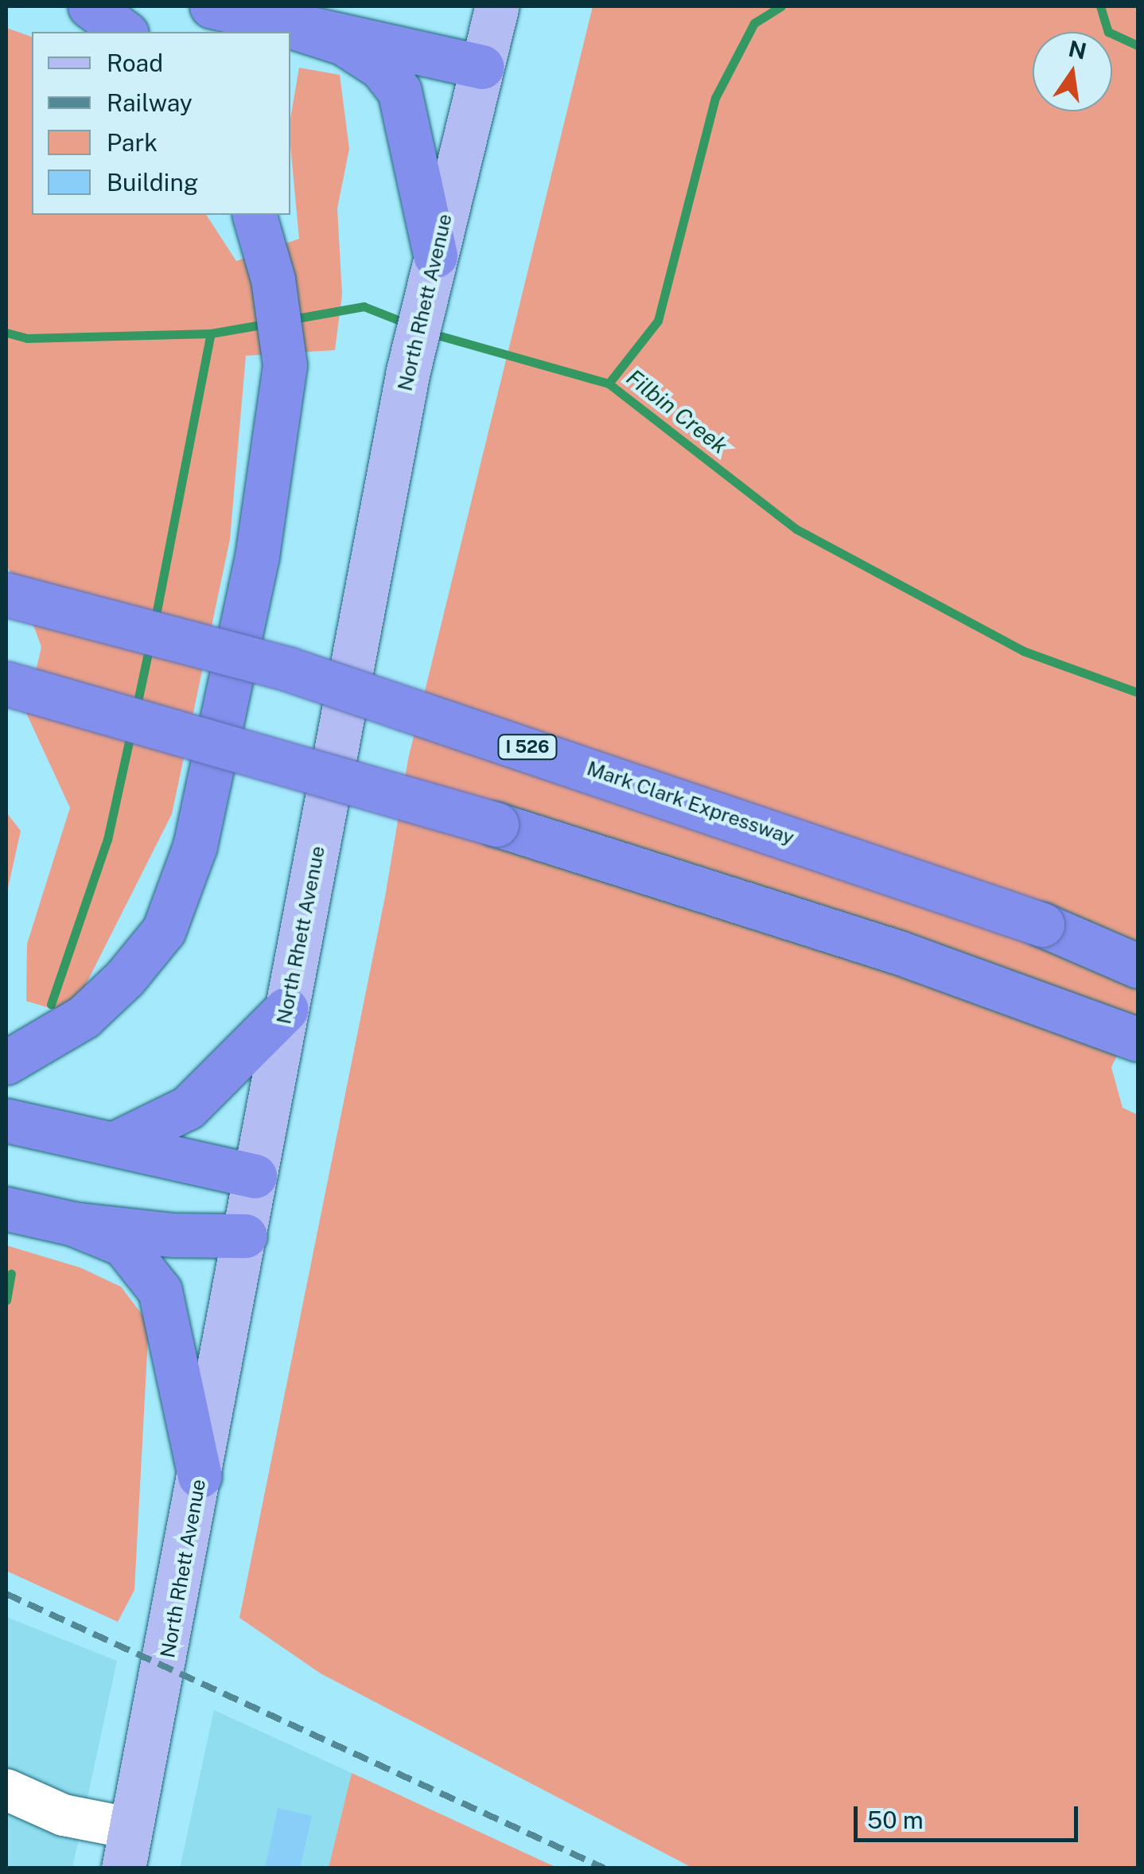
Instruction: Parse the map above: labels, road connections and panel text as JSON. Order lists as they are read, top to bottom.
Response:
{
  "streets": {
    "highway": ["I 526", "Mark Clark Expressway"],
    "main road": ["North Rhett Avenue"]
  },
  "water": ["Filbin Creek"],
  "legend": [
    "Road",
    "Railway",
    "Park",
    "Building"
  ],
  "scale_bar": "50 m",
  "north": "top"
}
